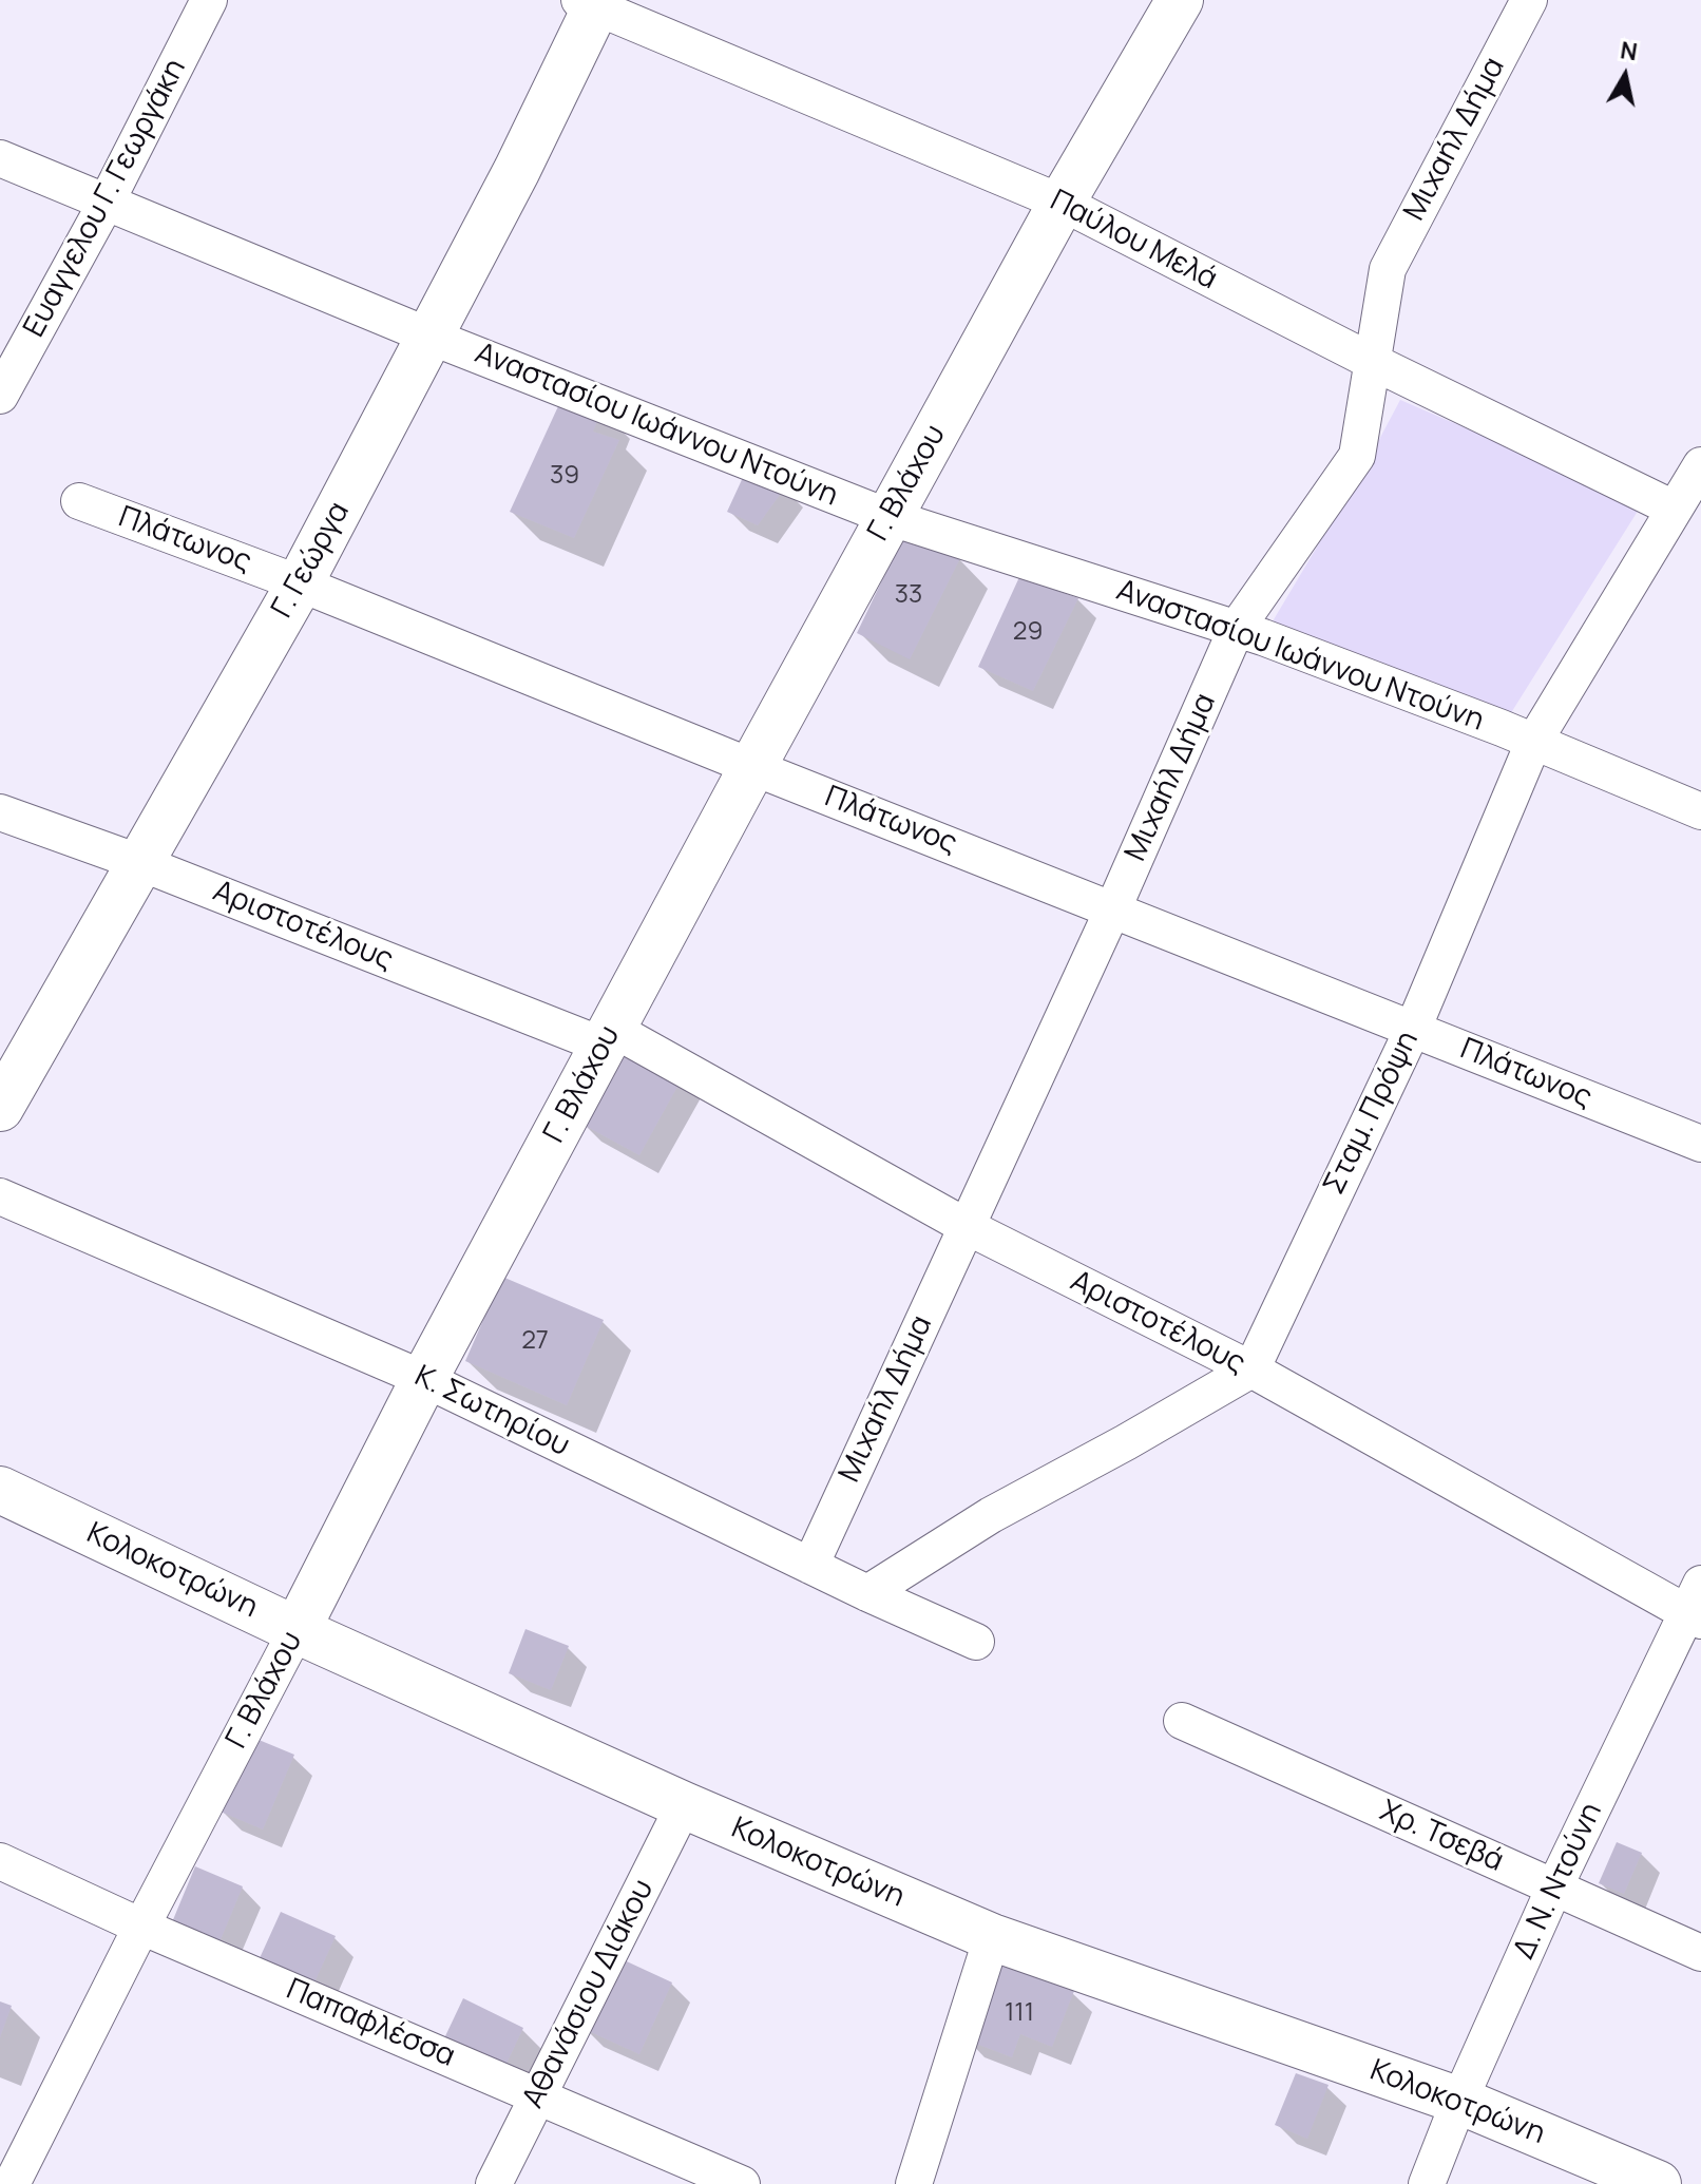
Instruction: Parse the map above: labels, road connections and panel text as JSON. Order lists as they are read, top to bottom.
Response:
{
  "streets": {
    "street": [
      "Μιχαήλ Δήμα",
      "Ευαγγελου Γ. Γεωργάκη",
      "Παύλου Μελά",
      "Αναστασίου Ιωάννου Ντούνη",
      "Γ. Βλάχου",
      "Πλάτωνος",
      "Γ. Γεώργα",
      "Αριστοτέλους",
      "Σταμ. Πρόψη",
      "Κ. Σωτηρίου",
      "Κολοκοτρώνη",
      "Χρ. Τσεβά",
      "Δ. Ν. Ντούνη",
      "Αθανάσιου Διάκου",
      "Παπαφλέσσα"
    ]
  },
  "crossings": [
    ["Μιχαήλ Δήμα", "Παύλου Μελά"],
    ["Μιχαήλ Δήμα", "Αναστασίου Ιωάννου Ντούνη"],
    ["Μιχαήλ Δήμα", "Πλάτωνος"],
    ["Μιχαήλ Δήμα", "Αριστοτέλους"],
    ["Μιχαήλ Δήμα", "Κ. Σωτηρίου"],
    ["Ευαγγελου Γ. Γεωργάκη", "Αναστασίου Ιωάννου Ντούνη"],
    ["Παύλου Μελά", "Γ. Βλάχου"],
    ["Παύλου Μελά", "Γ. Γεώργα"],
    ["Παύλου Μελά", "Σταμ. Πρόψη"],
    ["Αναστασίου Ιωάννου Ντούνη", "Γ. Βλάχου"],
    ["Αναστασίου Ιωάννου Ντούνη", "Γ. Γεώργα"],
    ["Αναστασίου Ιωάννου Ντούνη", "Σταμ. Πρόψη"],
    ["Γ. Βλάχου", "Πλάτωνος"],
    ["Γ. Βλάχου", "Αριστοτέλους"],
    ["Γ. Βλάχου", "Κ. Σωτηρίου"],
    ["Γ. Βλάχου", "Κολοκοτρώνη"],
    ["Γ. Βλάχου", "Παπαφλέσσα"],
    ["Πλάτωνος", "Γ. Γεώργα"],
    ["Πλάτωνος", "Σταμ. Πρόψη"],
    ["Γ. Γεώργα", "Αριστοτέλους"],
    ["Αριστοτέλους", "Σταμ. Πρόψη"],
    ["Αριστοτέλους", "Δ. Ν. Ντούνη"],
    ["Κολοκοτρώνη", "Δ. Ν. Ντούνη"],
    ["Κολοκοτρώνη", "Αθανάσιου Διάκου"],
    ["Χρ. Τσεβά", "Δ. Ν. Ντούνη"],
    ["Αθανάσιου Διάκου", "Παπαφλέσσα"]
  ],
  "house_numbers": [
    "39",
    "33",
    "29",
    "27",
    "111"
  ],
  "north": "top"
}
